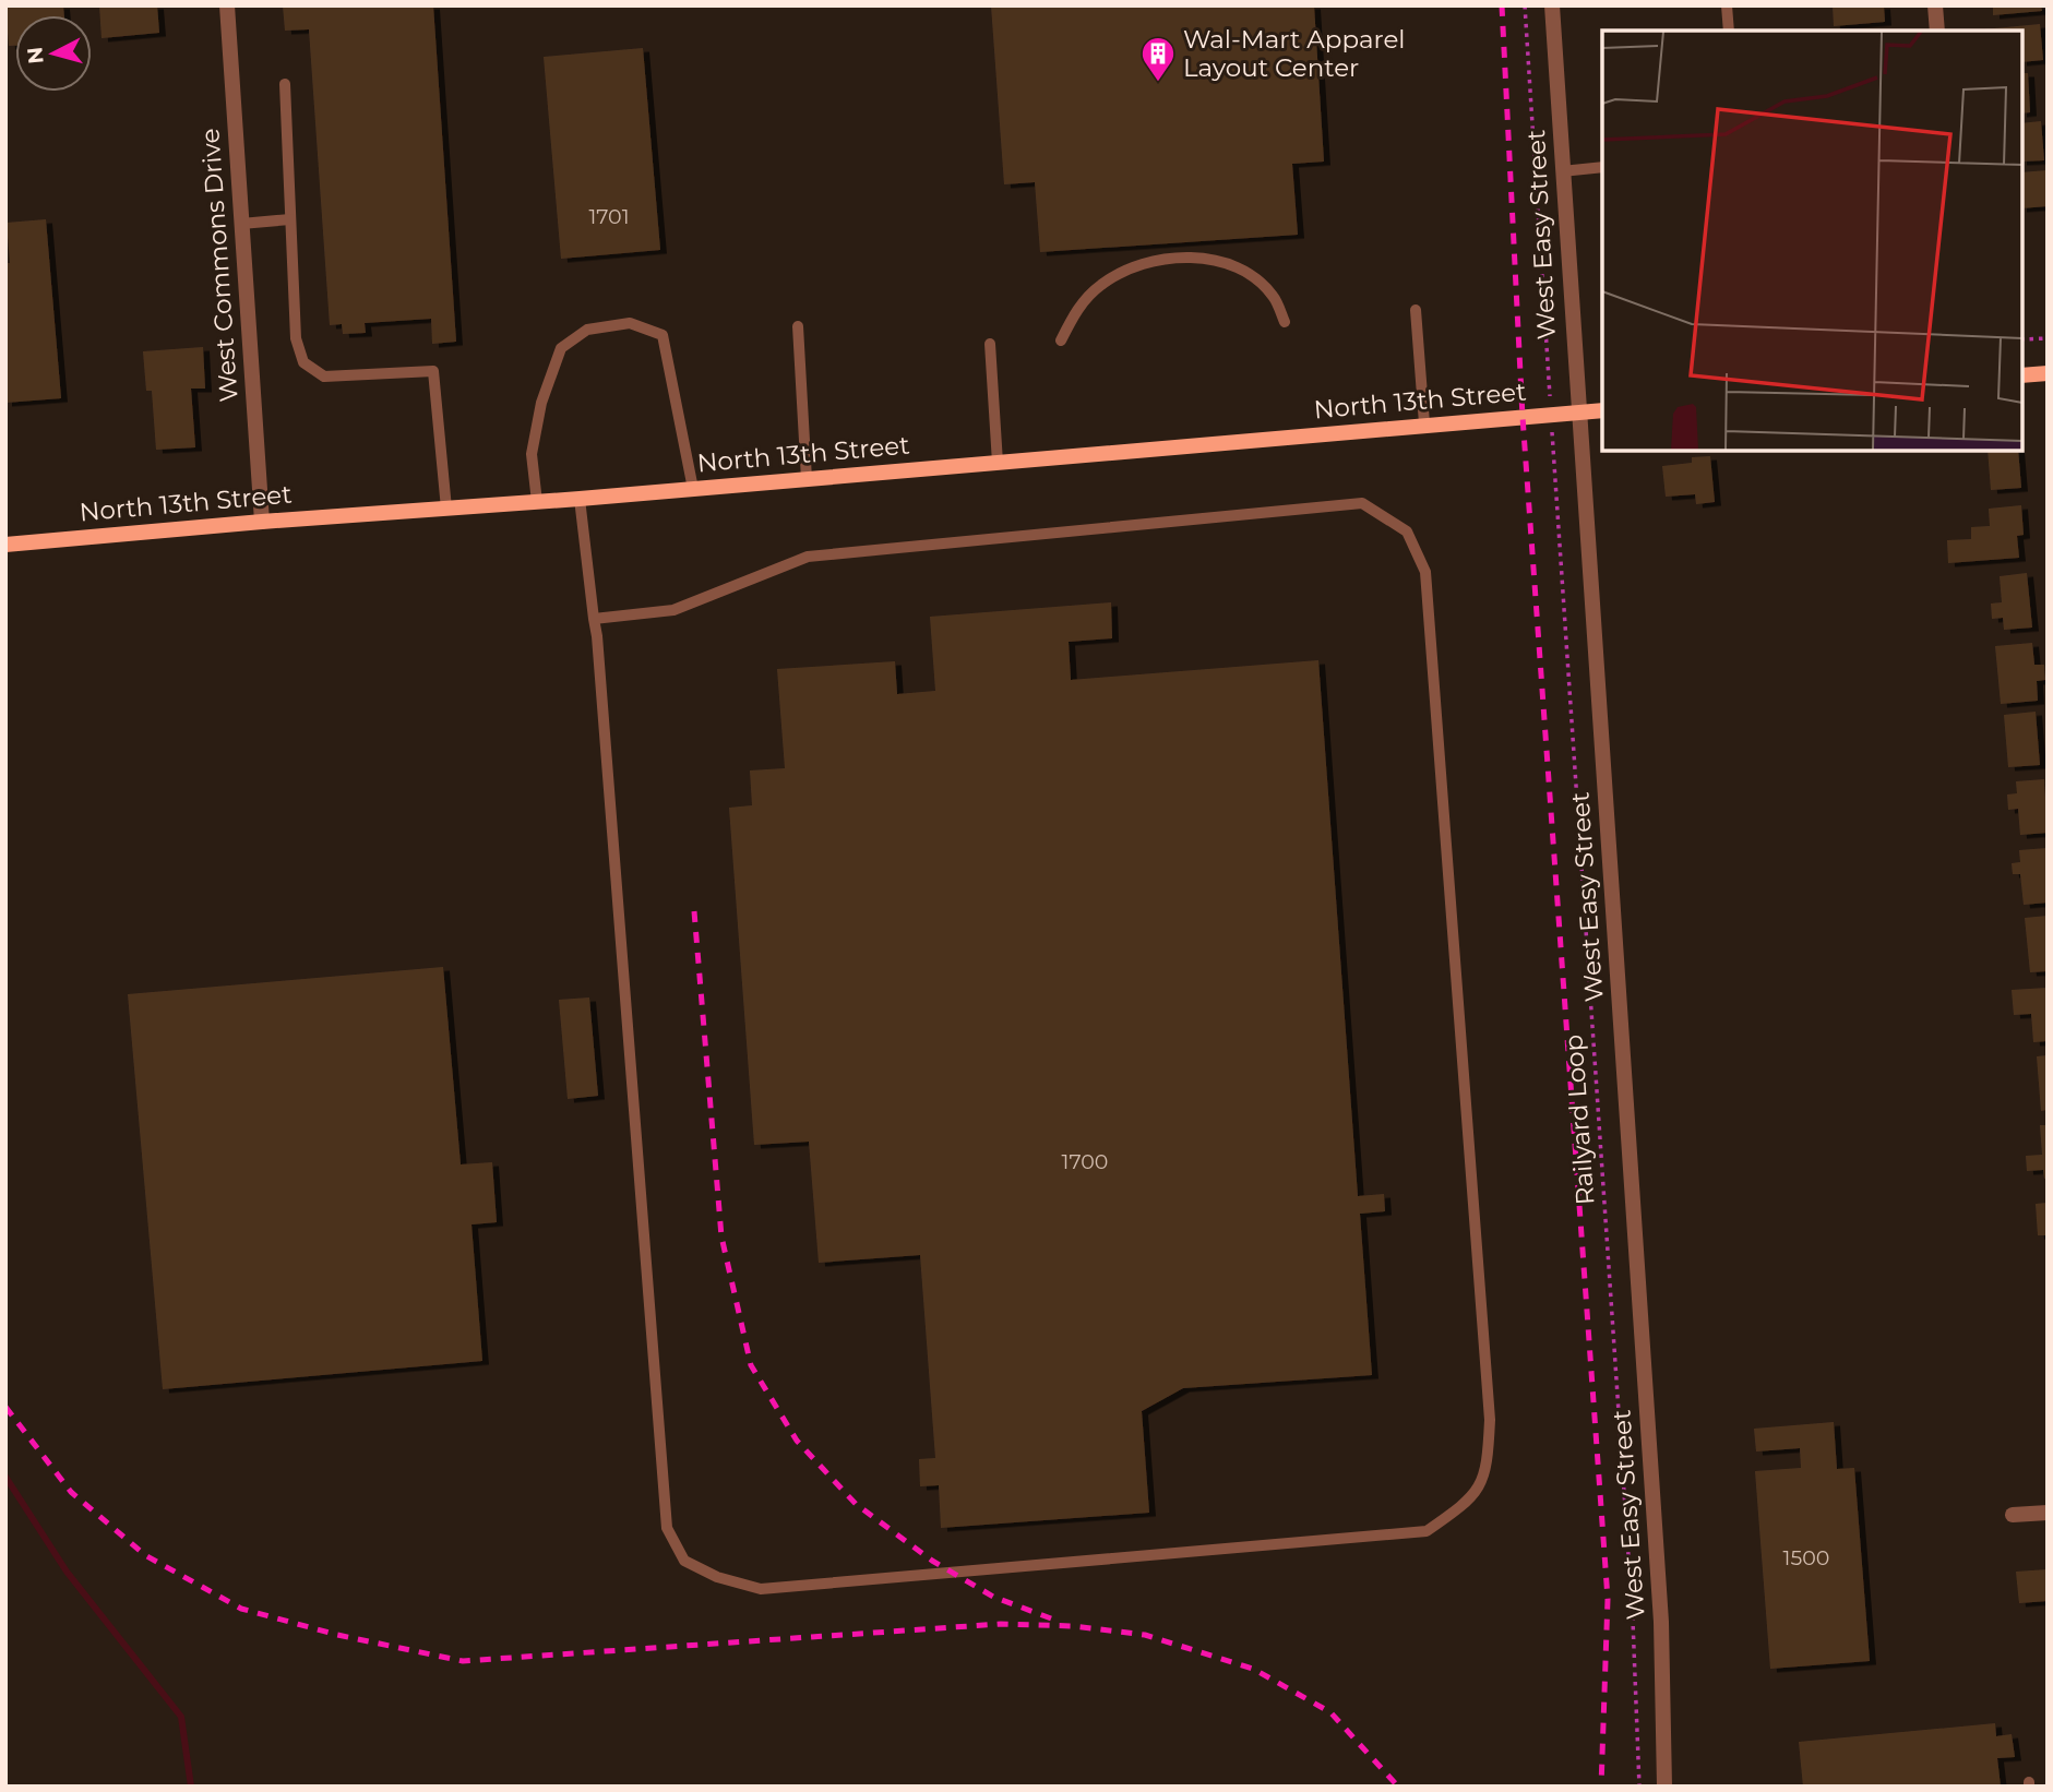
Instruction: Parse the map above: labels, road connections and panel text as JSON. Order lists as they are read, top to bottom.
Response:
{
  "streets": {
    "main road": ["North 13th Street"],
    "street": ["West Easy Street", "West Commons Drive"],
    "path": ["Railyard Loop"]
  },
  "crossings": [
    ["West Easy Street", "North 13th Street"],
    ["West Commons Drive", "North 13th Street"]
  ],
  "places": {
    "building": ["Wal-Mart Apparel Layout Center"]
  },
  "house_numbers": ["1701", "1700", "1500"],
  "north": "left"
}
